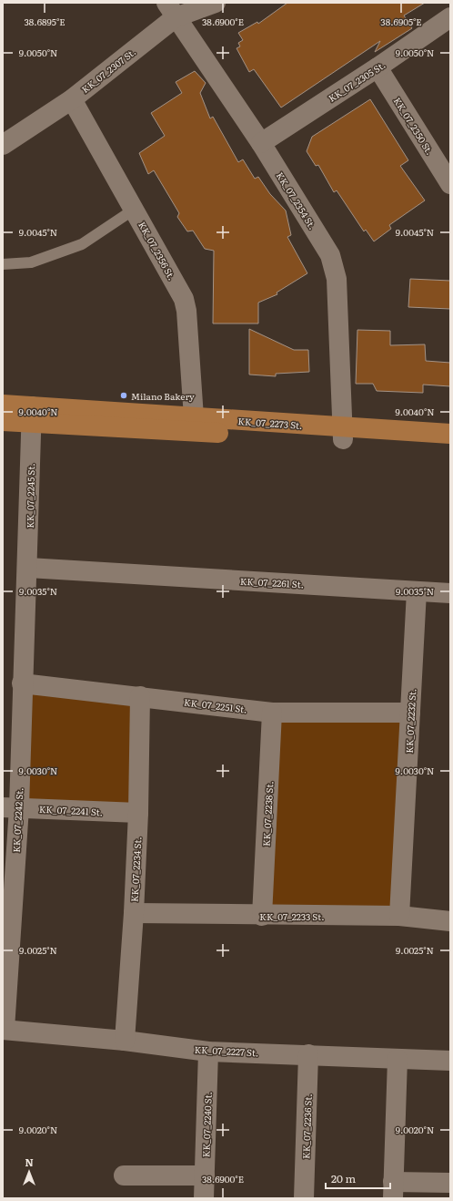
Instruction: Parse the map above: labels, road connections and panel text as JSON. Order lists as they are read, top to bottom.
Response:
{
  "streets": {
    "main road": ["KK_07_2273 St."],
    "street": [
      "KK_07_2307 St.",
      "KK_07_2305 St.",
      "KK_07_2350 St.",
      "KK_07_2354 St.",
      "KK_07_2356 St.",
      "KK_07_2245 St.",
      "KK_07_2261 St.",
      "KK_07_2251 St.",
      "KK_07_2232 St.",
      "KK_07_2241 St.",
      "KK_07_2238 St.",
      "KK_07_2242 St.",
      "KK_07_2234 St.",
      "KK_07_2233 St.",
      "KK_07_2227 St.",
      "KK_07_2240 St.",
      "KK_07_2236 St."
    ]
  },
  "crossings": [
    ["KK_07_2307 St.", "KK_07_2354 St."],
    ["KK_07_2307 St.", "KK_07_2356 St."],
    ["KK_07_2305 St.", "KK_07_2350 St."],
    ["KK_07_2305 St.", "KK_07_2354 St."],
    ["KK_07_2354 St.", "KK_07_2273 St."],
    ["KK_07_2356 St.", "KK_07_2273 St."],
    ["KK_07_2273 St.", "KK_07_2245 St."],
    ["KK_07_2245 St.", "KK_07_2261 St."],
    ["KK_07_2245 St.", "KK_07_2242 St."],
    ["KK_07_2261 St.", "KK_07_2232 St."],
    ["KK_07_2261 St.", "KK_07_2242 St."],
    ["KK_07_2251 St.", "KK_07_2232 St."],
    ["KK_07_2251 St.", "KK_07_2238 St."],
    ["KK_07_2251 St.", "KK_07_2242 St."],
    ["KK_07_2251 St.", "KK_07_2234 St."],
    ["KK_07_2232 St.", "KK_07_2233 St."],
    ["KK_07_2241 St.", "KK_07_2242 St."],
    ["KK_07_2241 St.", "KK_07_2234 St."],
    ["KK_07_2238 St.", "KK_07_2233 St."],
    ["KK_07_2242 St.", "KK_07_2227 St."],
    ["KK_07_2234 St.", "KK_07_2233 St."],
    ["KK_07_2234 St.", "KK_07_2227 St."],
    ["KK_07_2227 St.", "KK_07_2240 St."],
    ["KK_07_2227 St.", "KK_07_2236 St."]
  ],
  "places": ["Milano Bakery"],
  "scale_bar": "20 m",
  "north": "top",
  "coordinates": [
    "38.6895°E",
    "38.6900°E",
    "38.6905°E",
    "9.0050°N",
    "9.0045°N",
    "9.0040°N",
    "9.0035°N",
    "9.0030°N",
    "9.0025°N",
    "9.0020°N"
  ]
}
